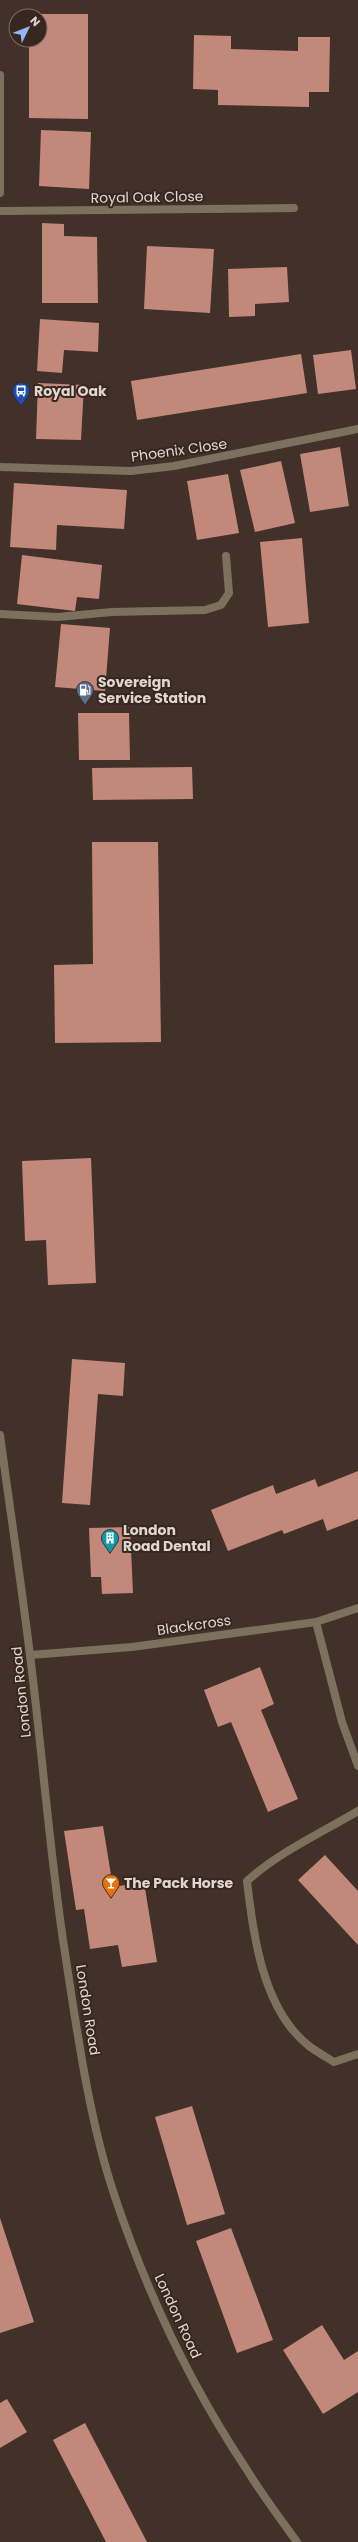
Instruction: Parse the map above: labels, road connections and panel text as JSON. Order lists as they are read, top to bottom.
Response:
{
  "streets": {
    "street": [
      "Royal Oak Close",
      "Phoenix Close",
      "Blackcross",
      "London Road"
    ]
  },
  "crossings": [
    ["Blackcross", "London Road"]
  ],
  "places": {
    "bus stop": ["Royal Oak"],
    "fuel station": ["Sovereign Service Station"],
    "building": ["London Road Dental"],
    "bar": ["The Pack Horse"]
  },
  "north": "top right"
}
